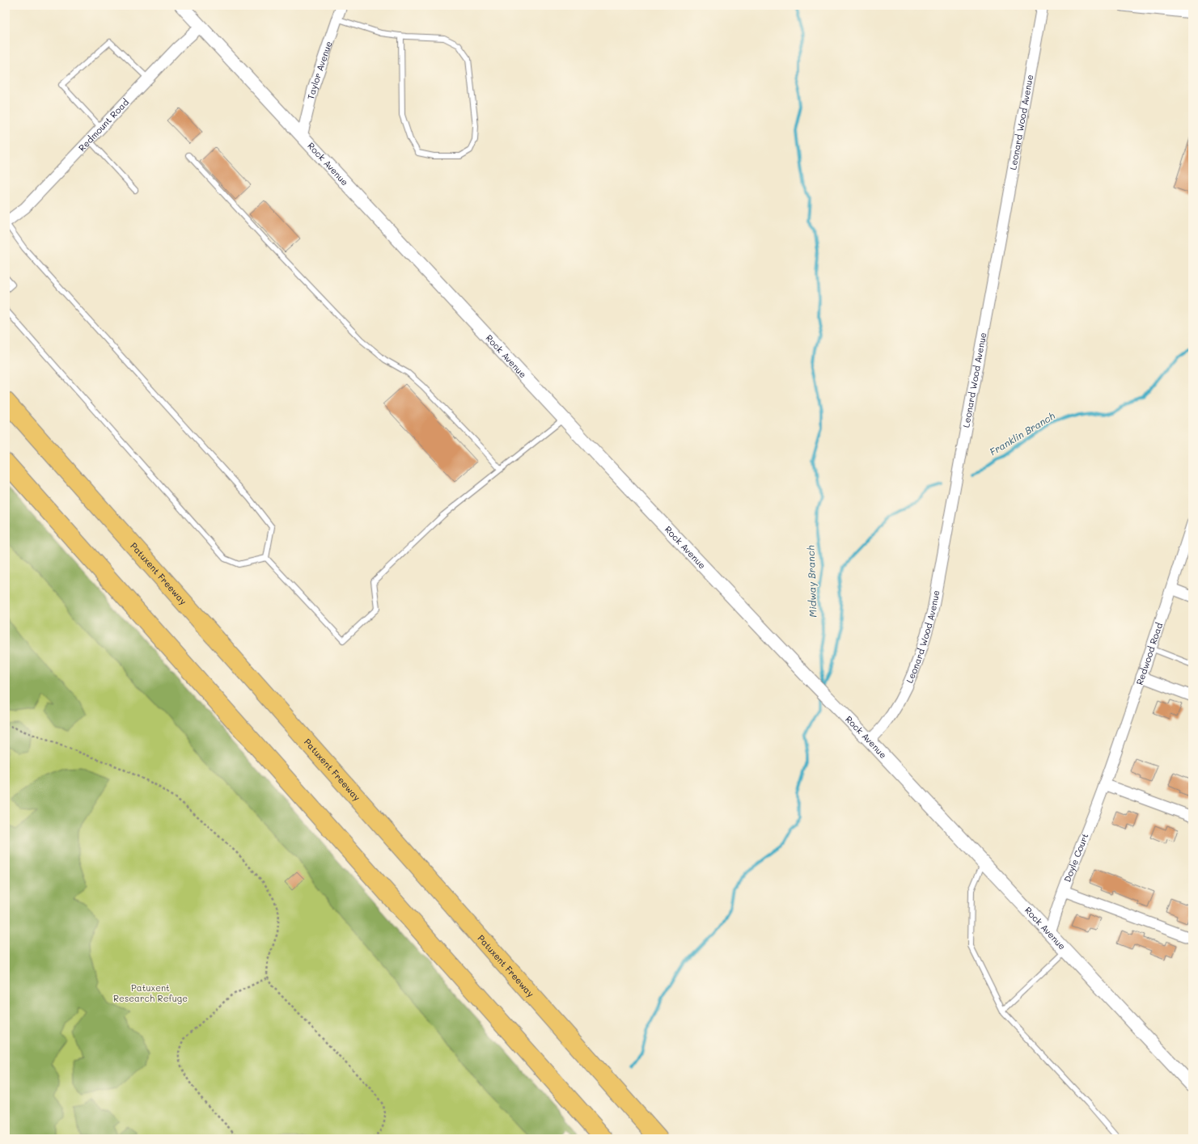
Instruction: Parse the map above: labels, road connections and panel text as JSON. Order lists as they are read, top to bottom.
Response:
{
  "streets": {
    "highway": ["Patuxent Freeway"],
    "street": [
      "Taylor Avenue",
      "Leonard Wood Avenue",
      "Redmount Road",
      "Rock Avenue",
      "Redwood Road",
      "Doyle Court"
    ]
  },
  "crossings": [
    ["Taylor Avenue", "Rock Avenue"],
    ["Leonard Wood Avenue", "Rock Avenue"],
    ["Redmount Road", "Rock Avenue"],
    ["Redwood Road", "Doyle Court"]
  ],
  "water": ["Franklin Branch", "Midway Branch"],
  "parks": ["Patuxent Research Refuge"]
}
